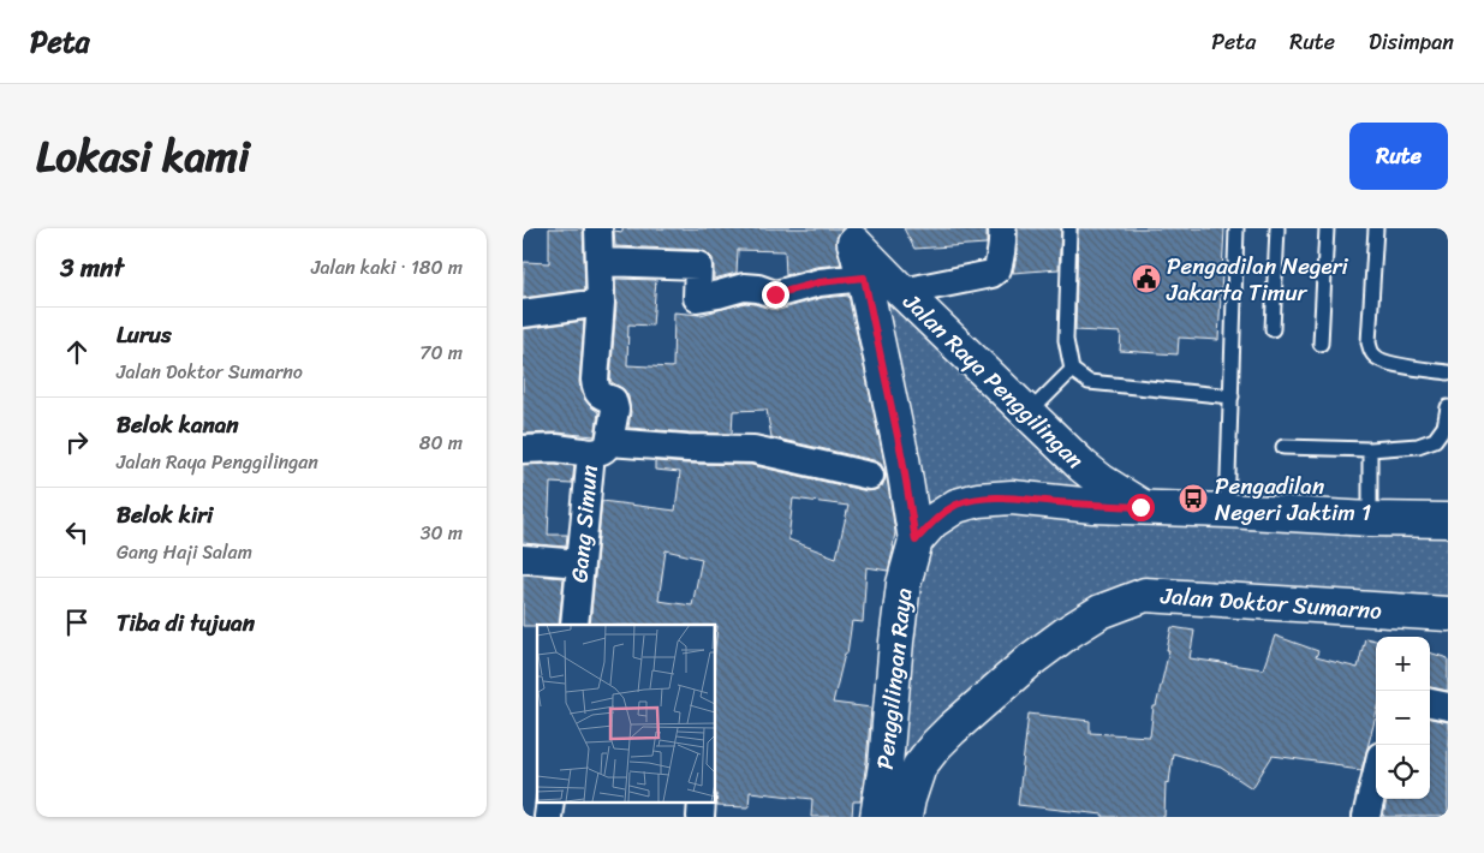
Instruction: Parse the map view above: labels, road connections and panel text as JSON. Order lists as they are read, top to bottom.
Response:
{
  "streets": {
    "main road": ["Jalan Raya Penggilingan", "Jalan Doktor Sumarno", "Penggilingan Raya"],
    "street": ["Gang Simun"]
  },
  "crossings": [
    ["Jalan Raya Penggilingan", "Penggilingan Raya"]
  ],
  "places": {
    "public building": ["Pengadilan Negeri Jakarta Timur"],
    "bus stop": ["Pengadilan Negeri Jaktim 1"]
  },
  "page": {
    "header": "Peta",
    "nav": ["Peta", "Rute", "Disimpan"],
    "title": "Lokasi kami",
    "buttons": "Rute",
    "heading": ["3 mnt", "Jalan kaki · 180 m"],
    "list": [
      ["Lurus", "Jalan Doktor Sumarno", "70 m"],
      ["Belok kanan", "Jalan Raya Penggilingan", "80 m"],
      ["Belok kiri", "Gang Haji Salam", "30 m"],
      "Tiba di tujuan"
    ],
    "map_buttons": ["+", "−"]
  }
}
